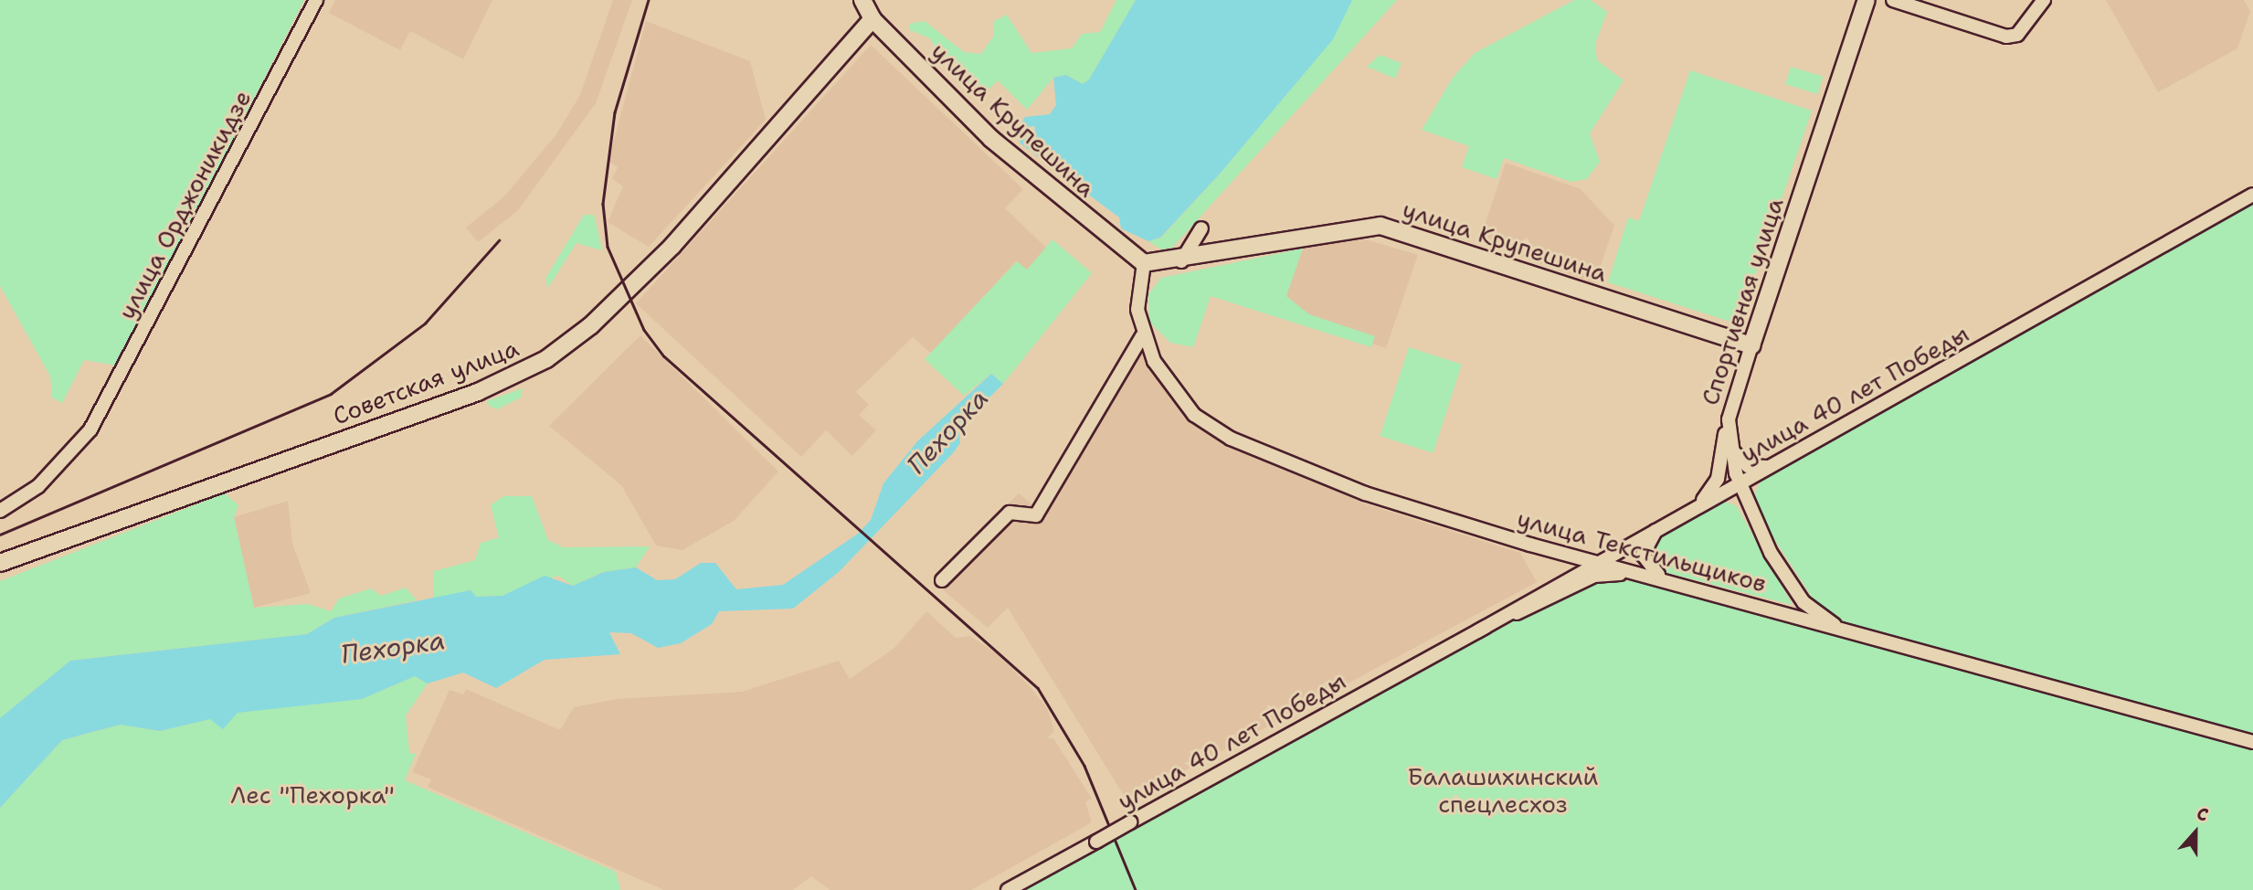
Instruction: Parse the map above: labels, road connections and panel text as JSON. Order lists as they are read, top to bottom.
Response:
{
  "streets": {
    "main road": ["улица Крупешина", "Спортивная улица", "Советская улица"],
    "street": ["улица Орджоникидзе", "улица 40 лет Победы", "улица Текстильщиков"]
  },
  "crossings": [
    ["улица Крупешина", "Спортивная улица"],
    ["улица Крупешина", "Советская улица"],
    ["улица Крупешина", "улица Текстильщиков"],
    ["Спортивная улица", "улица 40 лет Победы"],
    ["Спортивная улица", "улица Текстильщиков"],
    ["улица 40 лет Победы", "улица Текстильщиков"]
  ],
  "water": ["Пехорка"],
  "parks": ["Балашихинский спецлесхоз", "Лес \"Пехорка\""],
  "north": "top"
}
